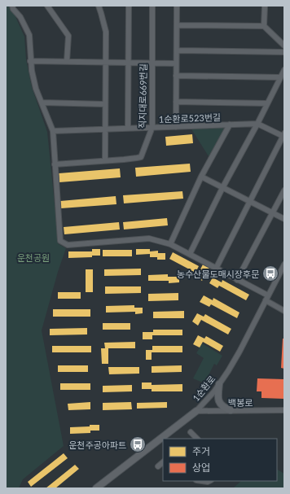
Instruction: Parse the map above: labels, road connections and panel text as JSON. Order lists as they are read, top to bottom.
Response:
{
  "streets": {
    "main road": ["1순환로"],
    "street": ["직지대로669번길", "1순환로523번길", "백봉로"]
  },
  "crossings": [
    ["직지대로669번길", "1순환로523번길"],
    ["1순환로", "백봉로"]
  ],
  "parks": ["운천공원"],
  "places": {
    "bus stop": ["농수산물도매시장후문", "운천주공아파트"]
  },
  "legend": ["주거", "상업"]
}
